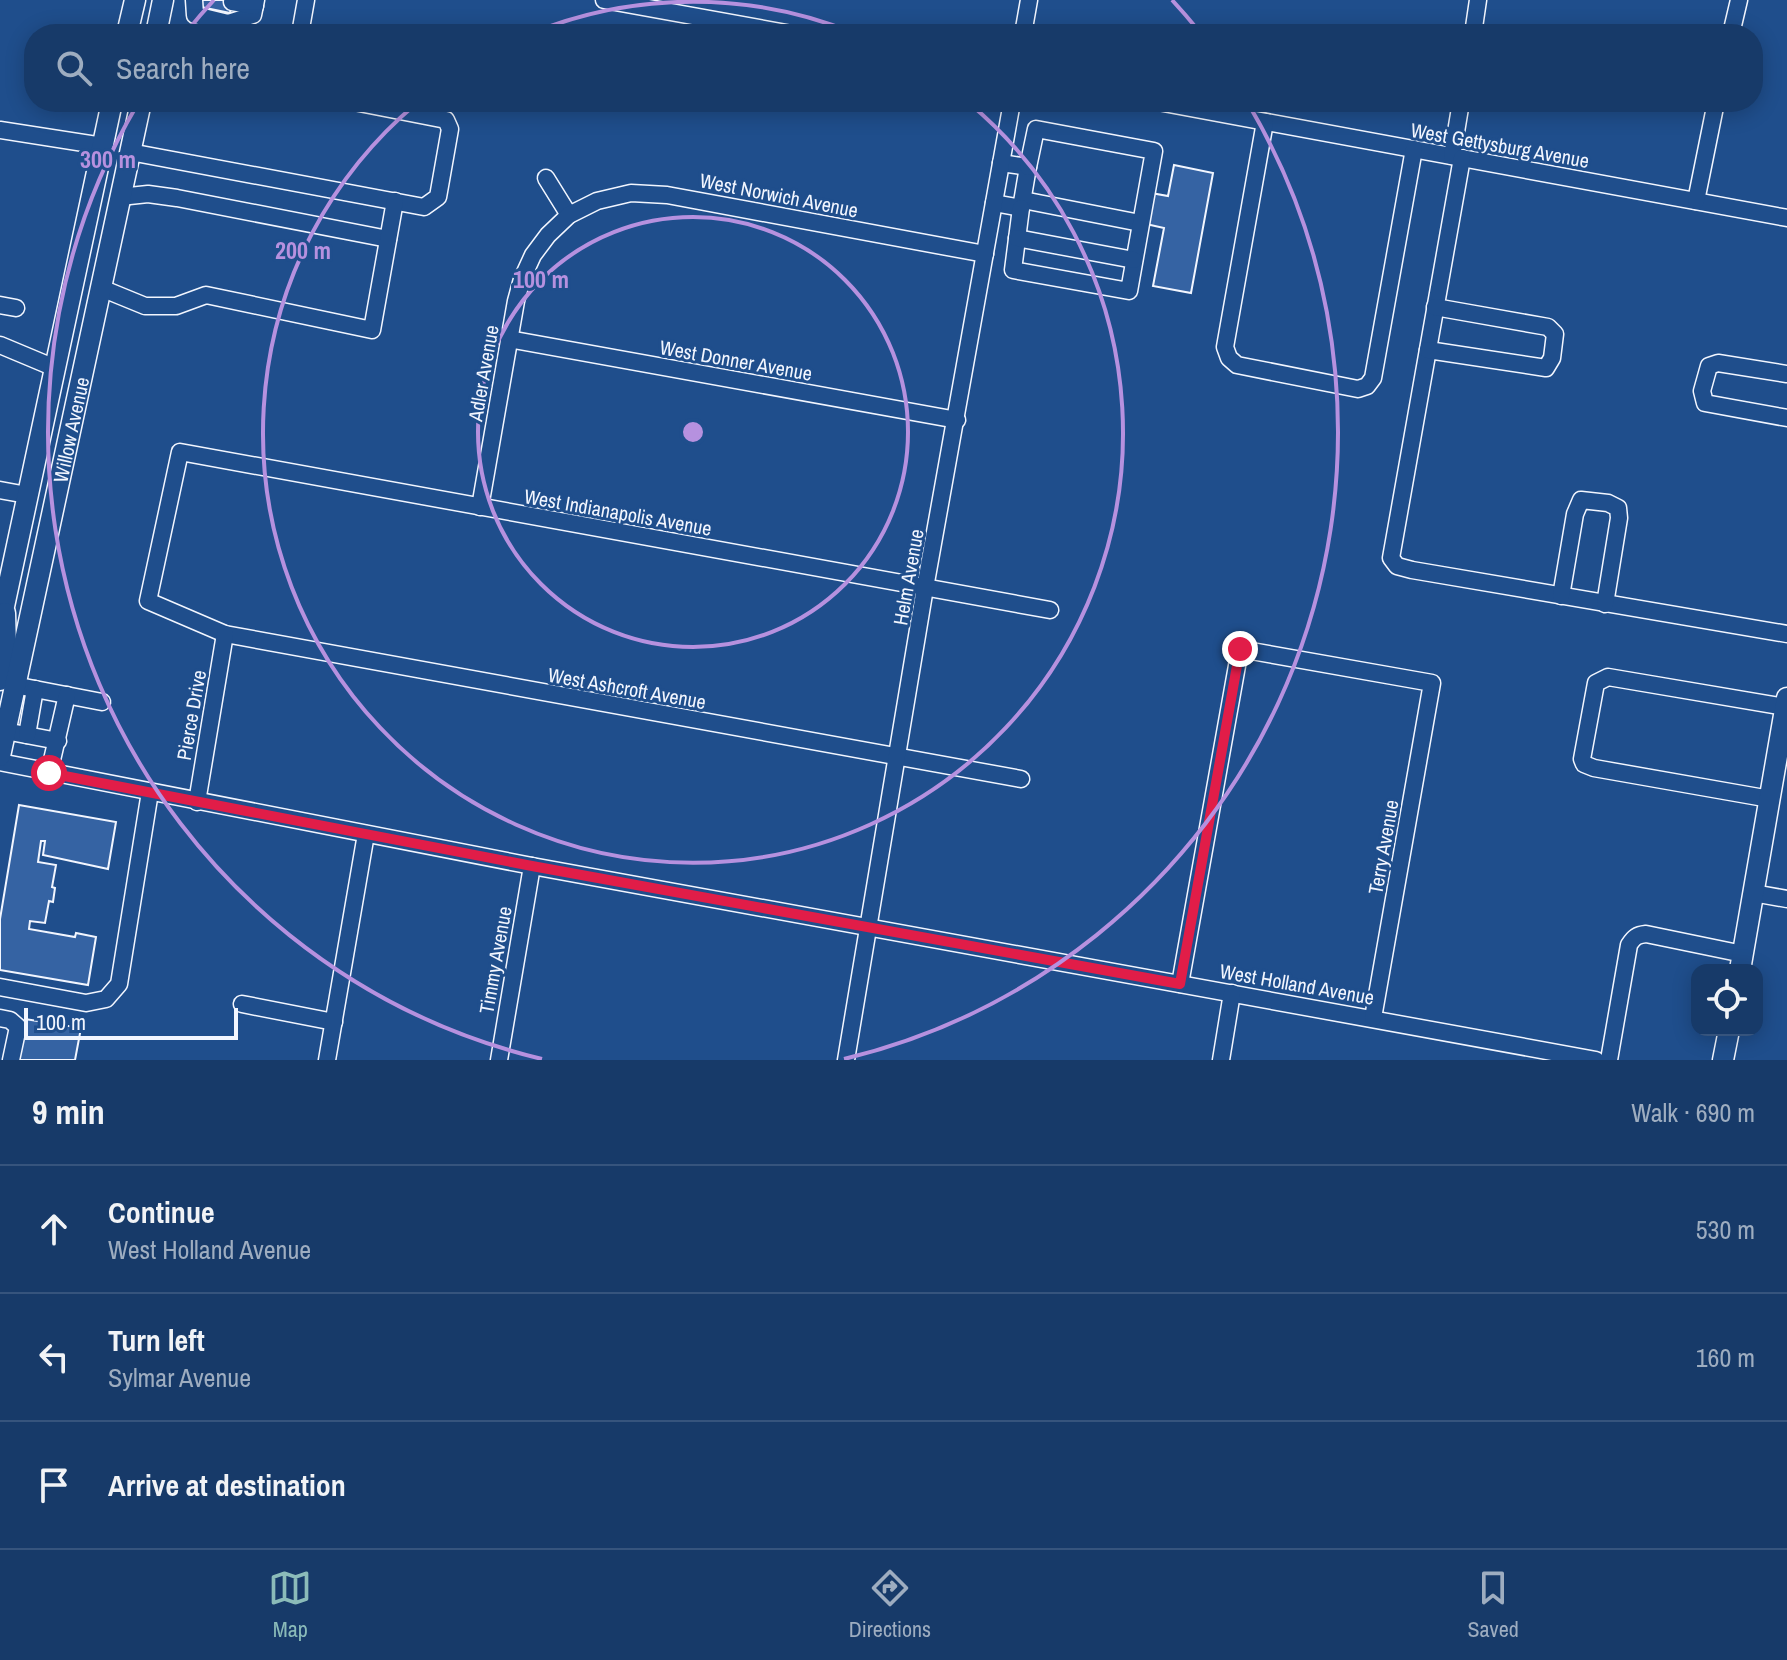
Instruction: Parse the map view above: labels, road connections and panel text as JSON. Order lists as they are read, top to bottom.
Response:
{
  "streets": {
    "main road": ["Willow Avenue"],
    "street": [
      "West Gettysburg Avenue",
      "West Norwich Avenue",
      "West Donner Avenue",
      "Adler Avenue",
      "West Indianapolis Avenue",
      "Helm Avenue",
      "West Ashcroft Avenue",
      "Pierce Drive",
      "Terry Avenue",
      "Timmy Avenue",
      "West Holland Avenue"
    ]
  },
  "crossings": [
    ["West Norwich Avenue", "Adler Avenue"],
    ["West Norwich Avenue", "Helm Avenue"],
    ["West Donner Avenue", "Adler Avenue"],
    ["West Donner Avenue", "Helm Avenue"],
    ["Adler Avenue", "West Indianapolis Avenue"],
    ["Willow Avenue", "West Holland Avenue"],
    ["West Indianapolis Avenue", "Helm Avenue"],
    ["West Indianapolis Avenue", "West Ashcroft Avenue"],
    ["Helm Avenue", "West Ashcroft Avenue"],
    ["Helm Avenue", "West Holland Avenue"],
    ["West Ashcroft Avenue", "Pierce Drive"],
    ["Pierce Drive", "West Holland Avenue"],
    ["Terry Avenue", "West Holland Avenue"],
    ["Timmy Avenue", "West Holland Avenue"]
  ],
  "scale_bar": "100 m",
  "page": {
    "search": "Search here",
    "scale": "100 m",
    "heading": ["9 min", "Walk · 690 m"],
    "list": [
      ["Continue", "West Holland Avenue", "530 m"],
      ["Turn left", "Sylmar Avenue", "160 m"],
      "Arrive at destination"
    ],
    "nav": ["Map", "Directions", "Saved"]
  },
  "rings": ["300 m", "200 m", "100 m"]
}
